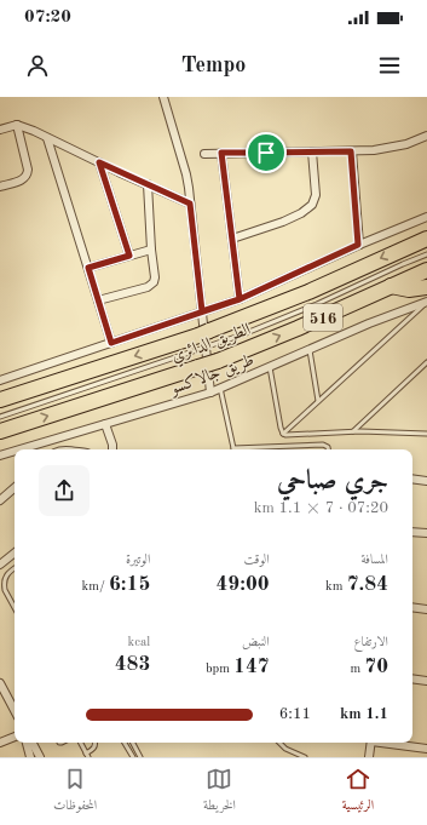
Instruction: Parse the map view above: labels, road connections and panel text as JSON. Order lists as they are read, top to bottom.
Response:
{
  "streets": {
    "highway": ["516", "الطريق الدائري"],
    "street": ["طريق جالاكسو"]
  },
  "page": {
    "status": "07:20",
    "header": "Tempo",
    "heading": ["جري صباحي", "07:20 · 7 × 1.1 km"],
    "stats": [
      ["المسافة", "7.84 km"],
      ["الوقت", "49:00"],
      ["الوتيرة", "6:15 /km"],
      ["الارتفاع", "70 m"],
      ["النبض", "147 bpm"],
      ["kcal", "483"]
    ],
    "list": [
      {
        "name": "1.1 km",
        "note": "6:11"
      }
    ],
    "tabs": ["الرئيسية", "الخريطة", "المحفوظات"]
  }
}
